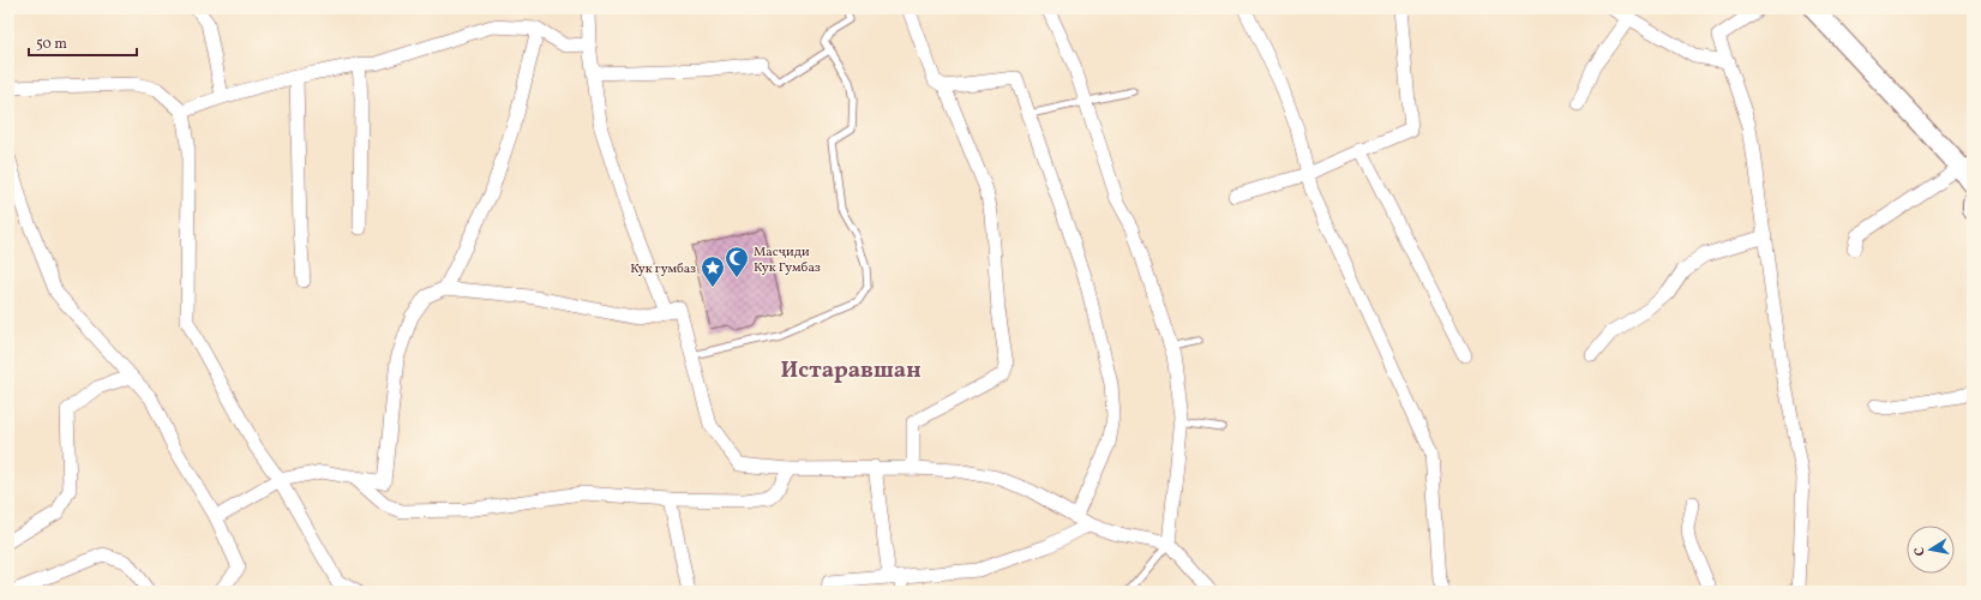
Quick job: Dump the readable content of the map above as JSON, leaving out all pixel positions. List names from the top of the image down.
{
  "districts": ["Истаравшан"],
  "places": {
    "mosque": ["Масҷиди Кук Гумбаз"],
    "place": ["Кук гумбаз"]
  },
  "scale_bar": "50 m",
  "north": "left"
}
